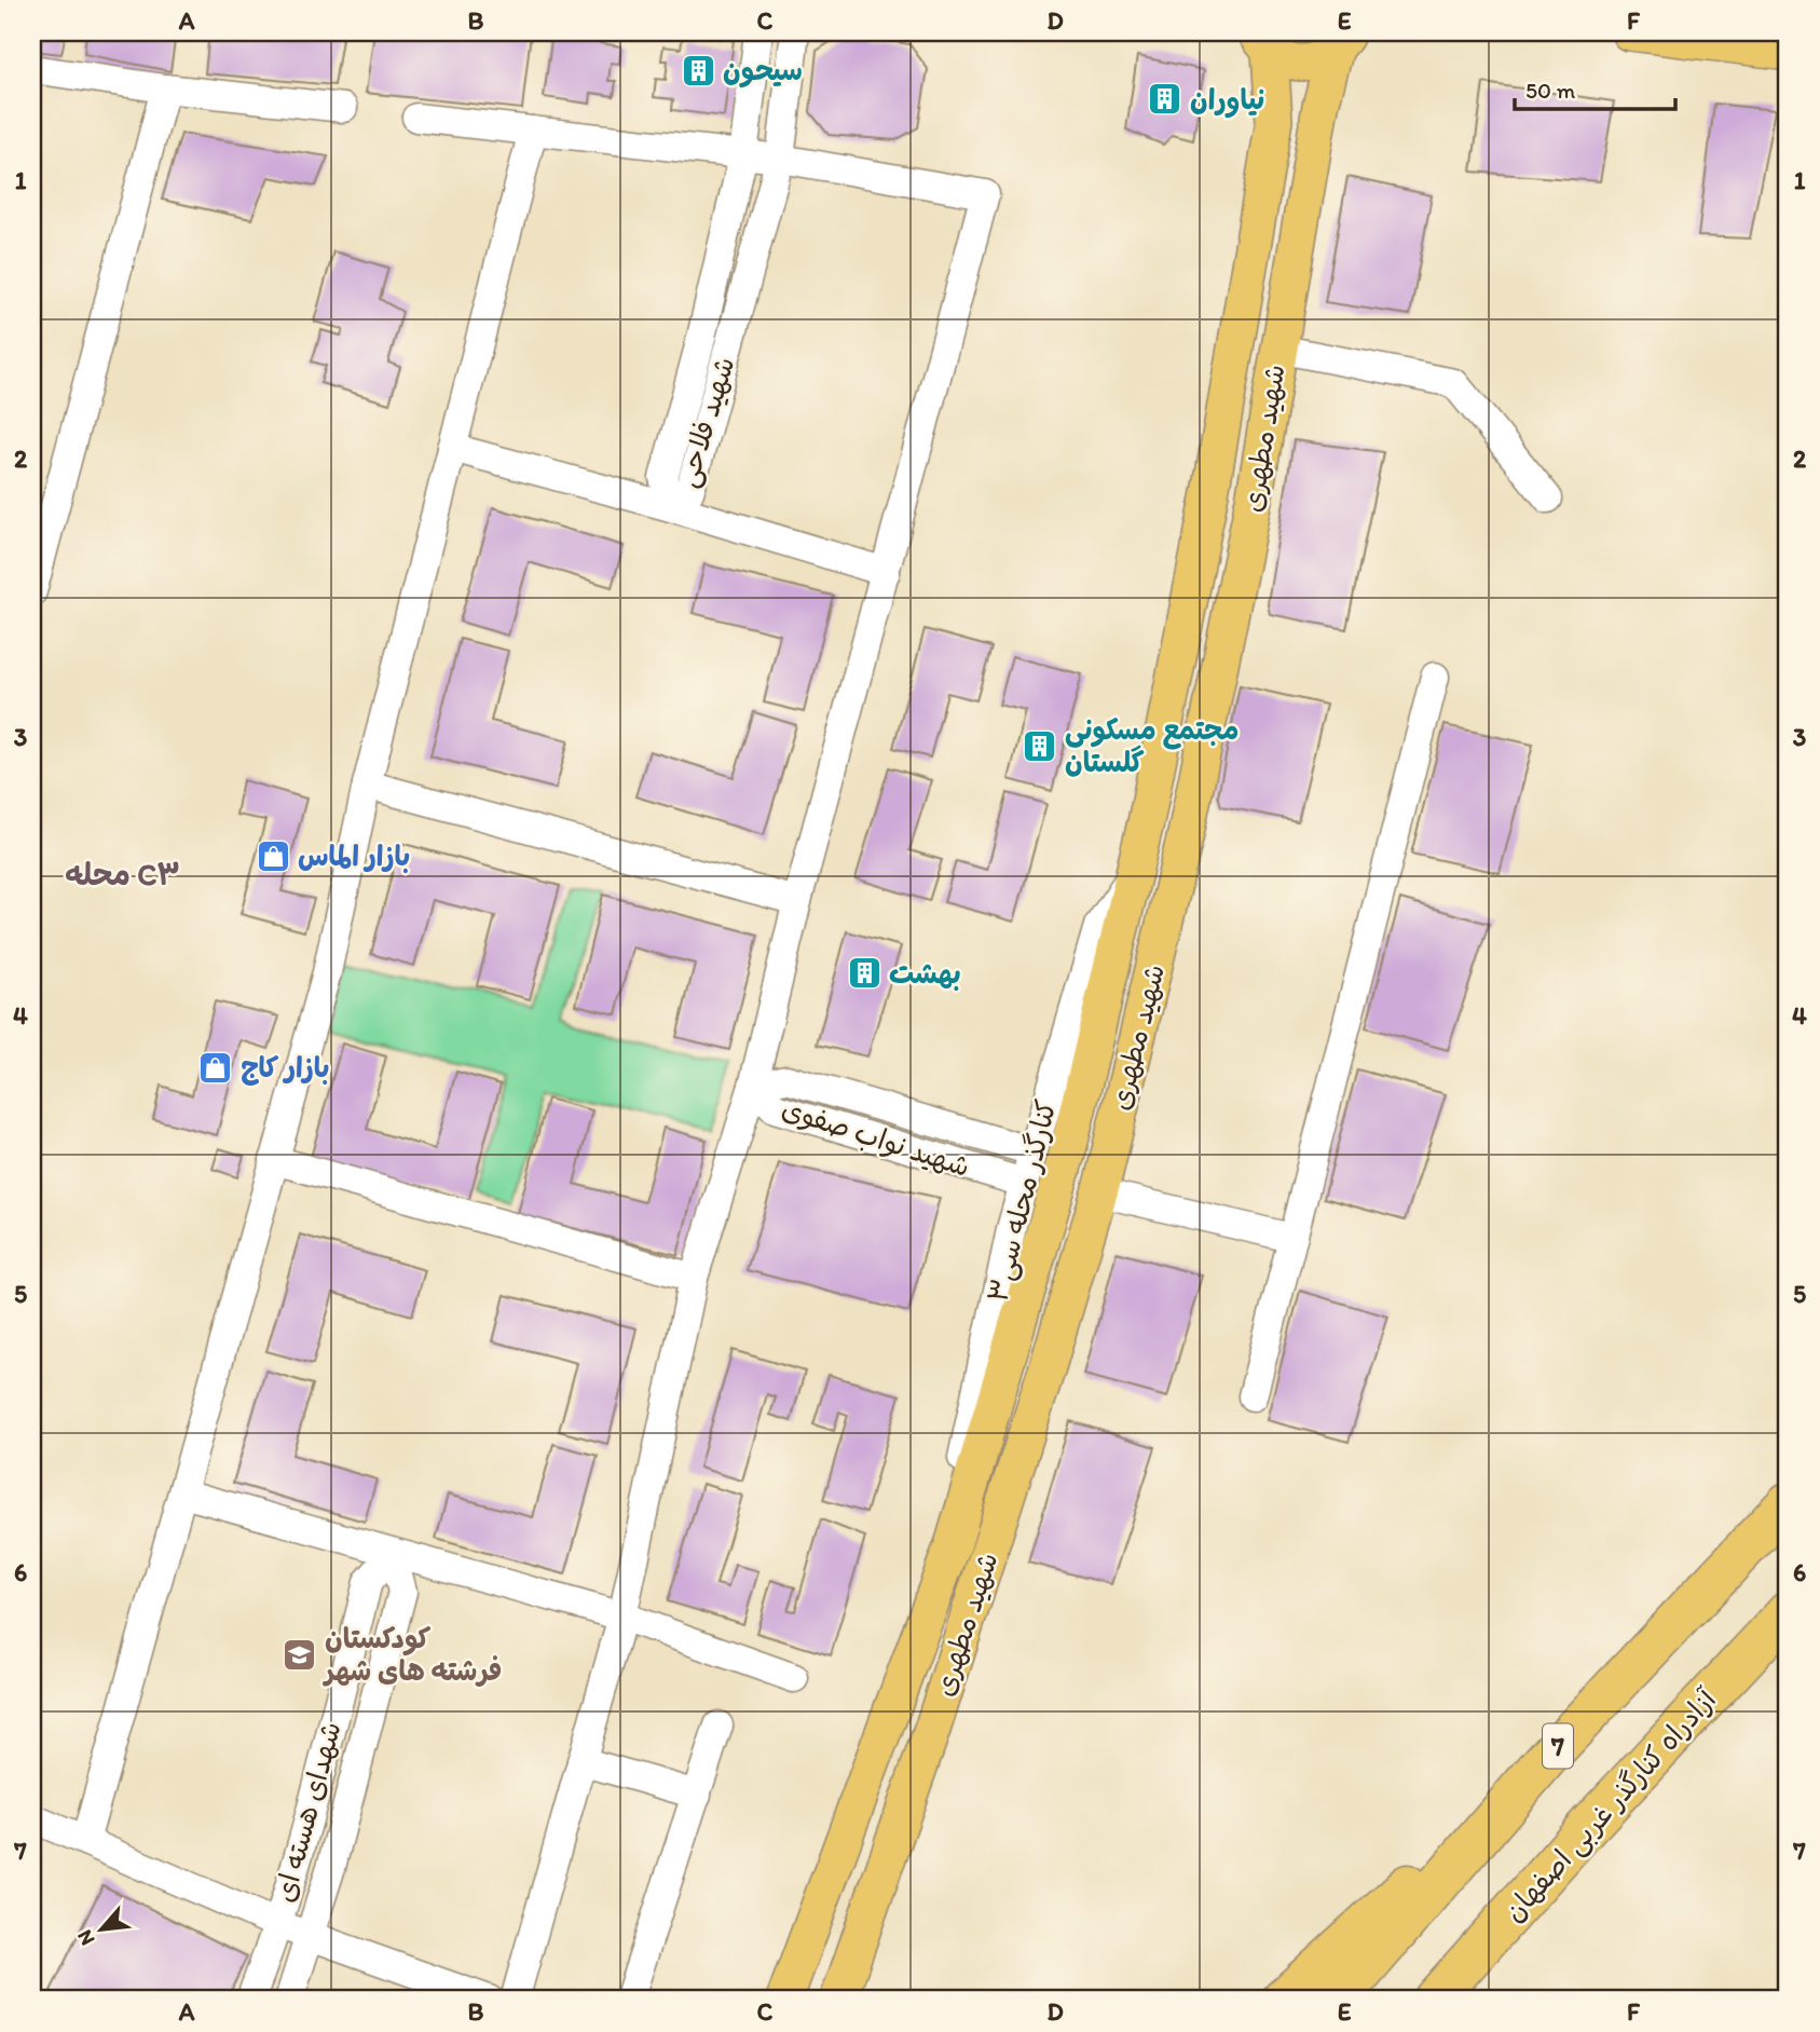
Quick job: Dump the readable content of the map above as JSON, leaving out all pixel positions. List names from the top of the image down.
{
  "streets": {
    "highway": ["7", "آزادراه کنارگذر غربی اصفهان"],
    "main road": ["شهید مطهری"],
    "street": [
      "شهید فلاحی",
      "شهید نواب صفوی",
      "کنارگذر محله سی۳",
      "شهدای هسته ای"
    ]
  },
  "crossings": [
    ["شهید مطهری", "کنارگذر محله سی۳"],
    ["شهید نواب صفوی", "کنارگذر محله سی۳"]
  ],
  "districts": ["محله C۳"],
  "places": {
    "building": [
      "سیحون",
      "نیاوران",
      "مجتمع مسکونی گلستان",
      "بهشت"
    ],
    "shop": ["بازار الماس", "بازار کاج"],
    "school or university": ["کودکستان فرشته های شهر"]
  },
  "scale_bar": "50 m",
  "north": "bottom left",
  "grid": {
    "columns": [
      "A",
      "B",
      "C",
      "D",
      "E",
      "F"
    ],
    "rows": [
      "1",
      "2",
      "3",
      "4",
      "5",
      "6",
      "7"
    ]
  }
}
